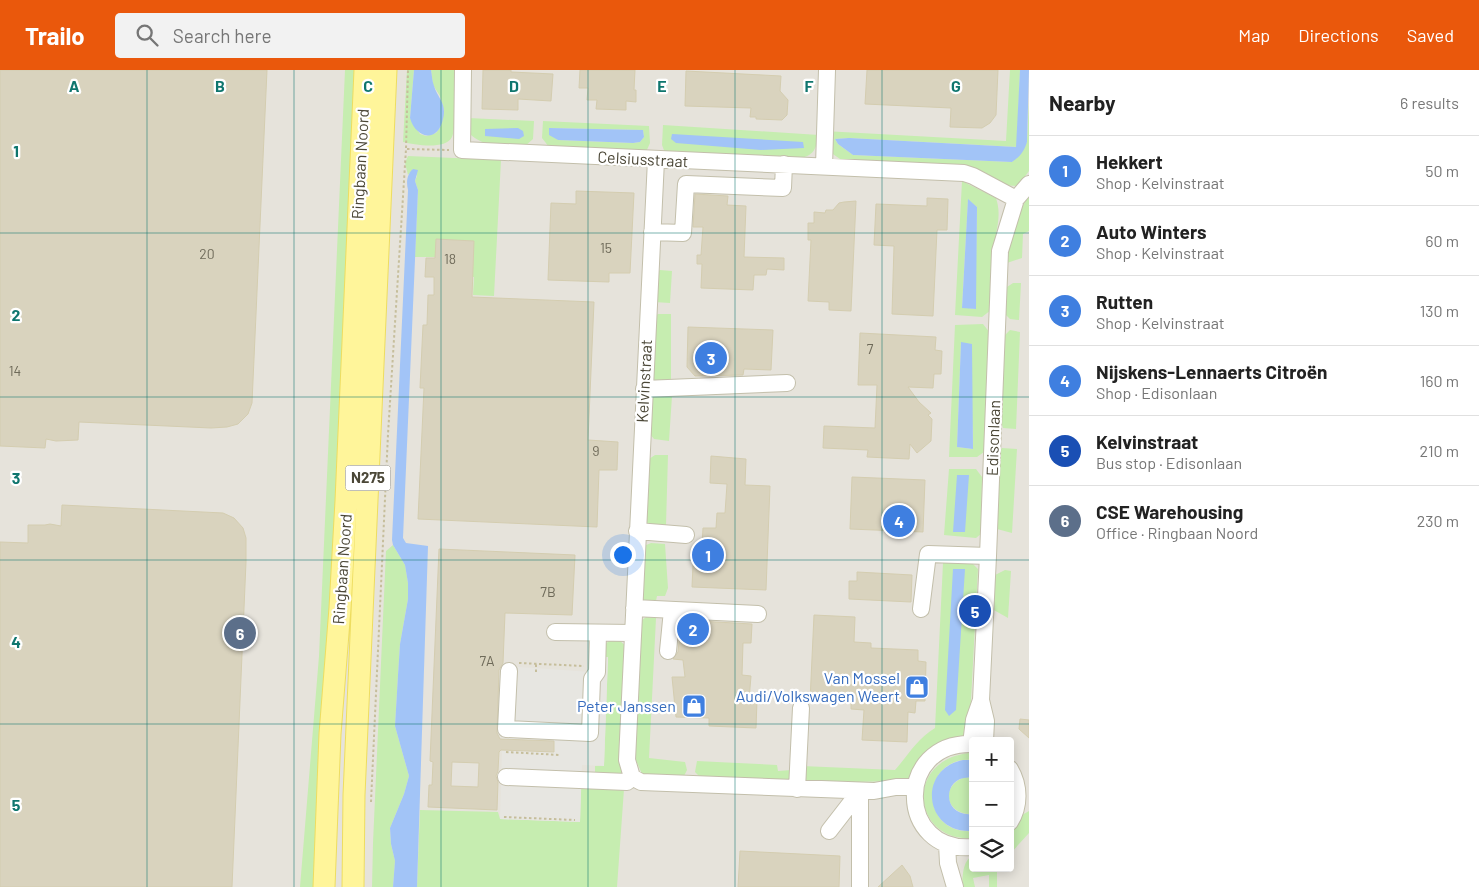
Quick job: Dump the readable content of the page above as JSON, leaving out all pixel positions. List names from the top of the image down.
{
  "streets": {
    "main road": ["Ringbaan Noord", "N275"],
    "street": ["Celsiusstraat", "Kelvinstraat", "Edisonlaan"]
  },
  "crossings": [
    ["Celsiusstraat", "Kelvinstraat"],
    ["Celsiusstraat", "Edisonlaan"]
  ],
  "places": {
    "shop": ["Van Mossel Audi/Volkswagen Weert", "Peter Janssen"]
  },
  "house_numbers": [
    "15",
    "20",
    "18",
    "7",
    "14",
    "9",
    "7B",
    "7A"
  ],
  "page": {
    "header": "Trailo",
    "search": "Search here",
    "nav": ["Map", "Directions", "Saved"],
    "heading": ["Nearby", "6 results"],
    "list": [
      {
        "mark": "1",
        "name": "Hekkert",
        "note": "Shop · Kelvinstraat",
        "value": "50 m"
      },
      {
        "mark": "2",
        "name": "Auto Winters",
        "note": "Shop · Kelvinstraat",
        "value": "60 m"
      },
      {
        "mark": "3",
        "name": "Rutten",
        "note": "Shop · Kelvinstraat",
        "value": "130 m"
      },
      {
        "mark": "4",
        "name": "Nijskens-Lennaerts Citroën",
        "note": "Shop · Edisonlaan",
        "value": "160 m"
      },
      {
        "mark": "5",
        "name": "Kelvinstraat",
        "note": "Bus stop · Edisonlaan",
        "value": "210 m"
      },
      {
        "mark": "6",
        "name": "CSE Warehousing",
        "note": "Office · Ringbaan Noord",
        "value": "230 m"
      }
    ],
    "pins": [
      "3",
      "4",
      "1",
      "5",
      "2",
      "6"
    ],
    "map_buttons": ["+", "−"]
  },
  "grid": {
    "columns": [
      "A",
      "B",
      "C",
      "D",
      "E",
      "F",
      "G"
    ],
    "rows": [
      "1",
      "2",
      "3",
      "4",
      "5"
    ]
  }
}
